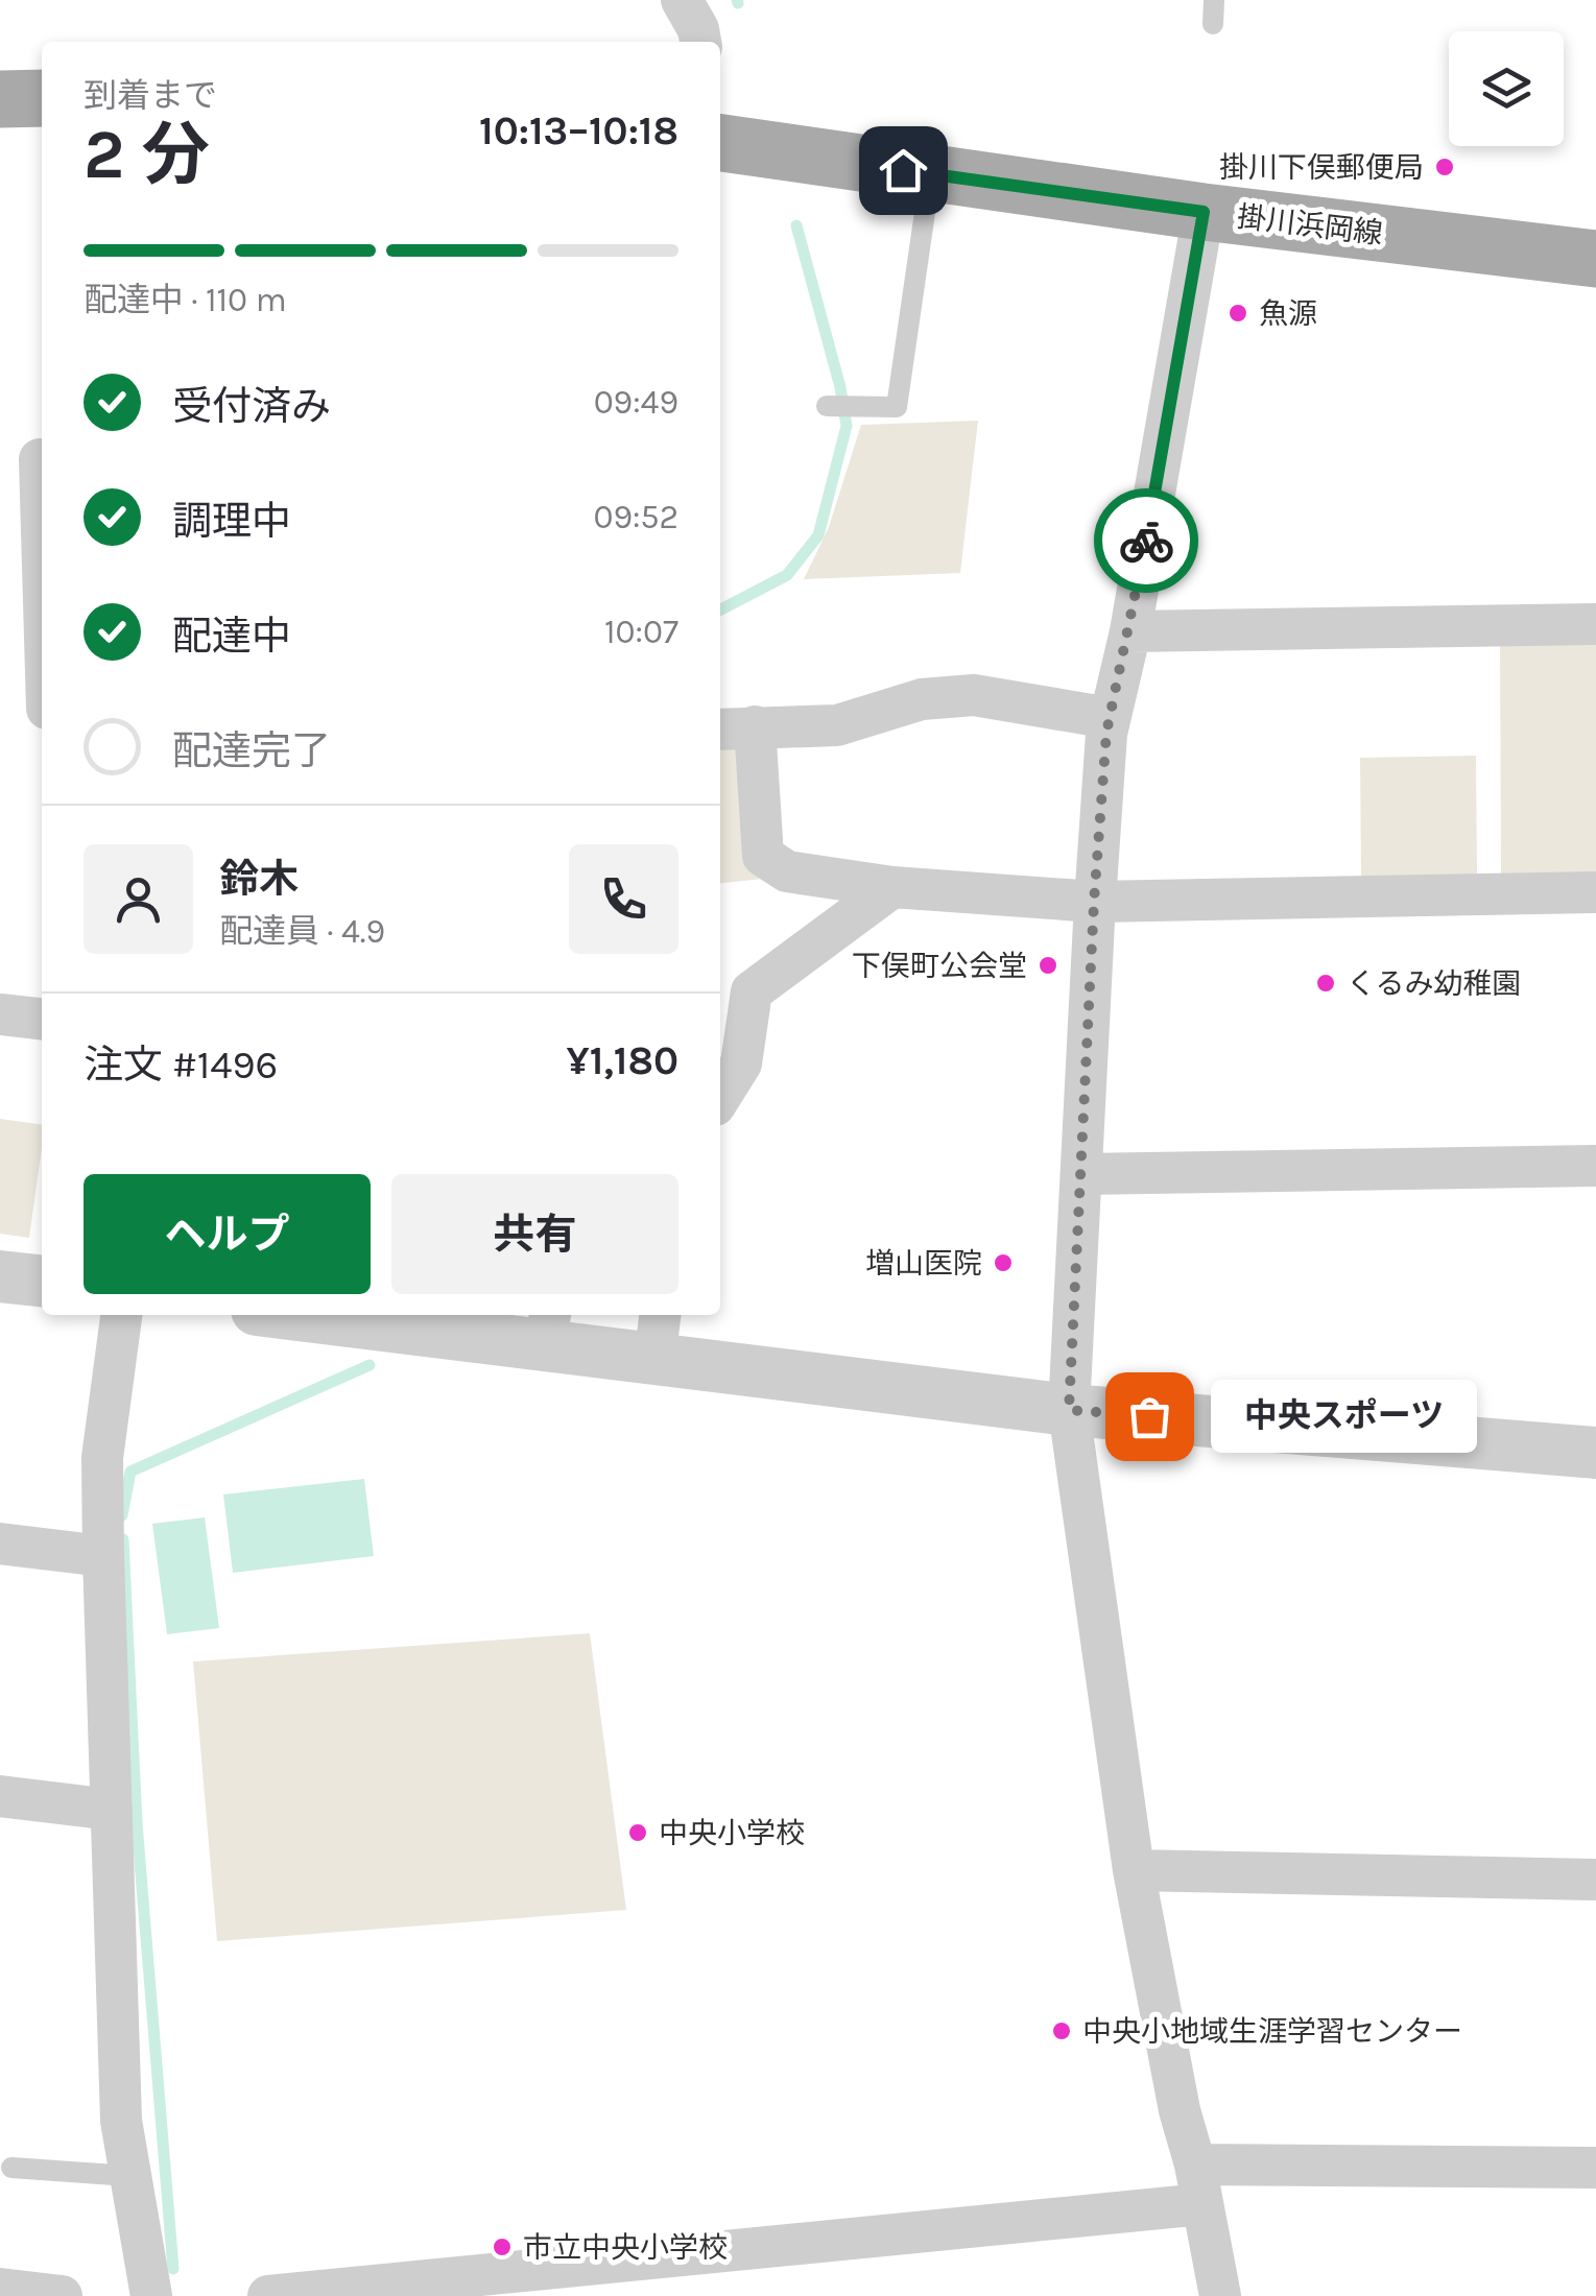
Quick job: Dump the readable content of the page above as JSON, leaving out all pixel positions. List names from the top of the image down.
{
  "streets": {
    "main road": ["掛川浜岡線"]
  },
  "places": [
    "掛川下俣郵便局",
    "魚源",
    "下俣町公会堂",
    "くるみ幼稚園",
    "増山医院",
    "中央スポーツ",
    "中央小学校",
    "中央小地域生涯学習センター",
    "市立中央小学校"
  ],
  "page": {
    "heading": ["2 分", "到着まで", "10:13–10:18"],
    "panel": [
      "鈴木",
      "配達員 · 4.9",
      "注文 #1496",
      "¥1,180"
    ],
    "bar": "配達中 · 110 m",
    "list": [
      ["受付済み", "09:49"],
      ["調理中", "09:52"],
      ["配達中", "10:07"],
      "配達完了"
    ],
    "buttons": ["ヘルプ", "共有"],
    "bubble": "中央スポーツ"
  }
}
